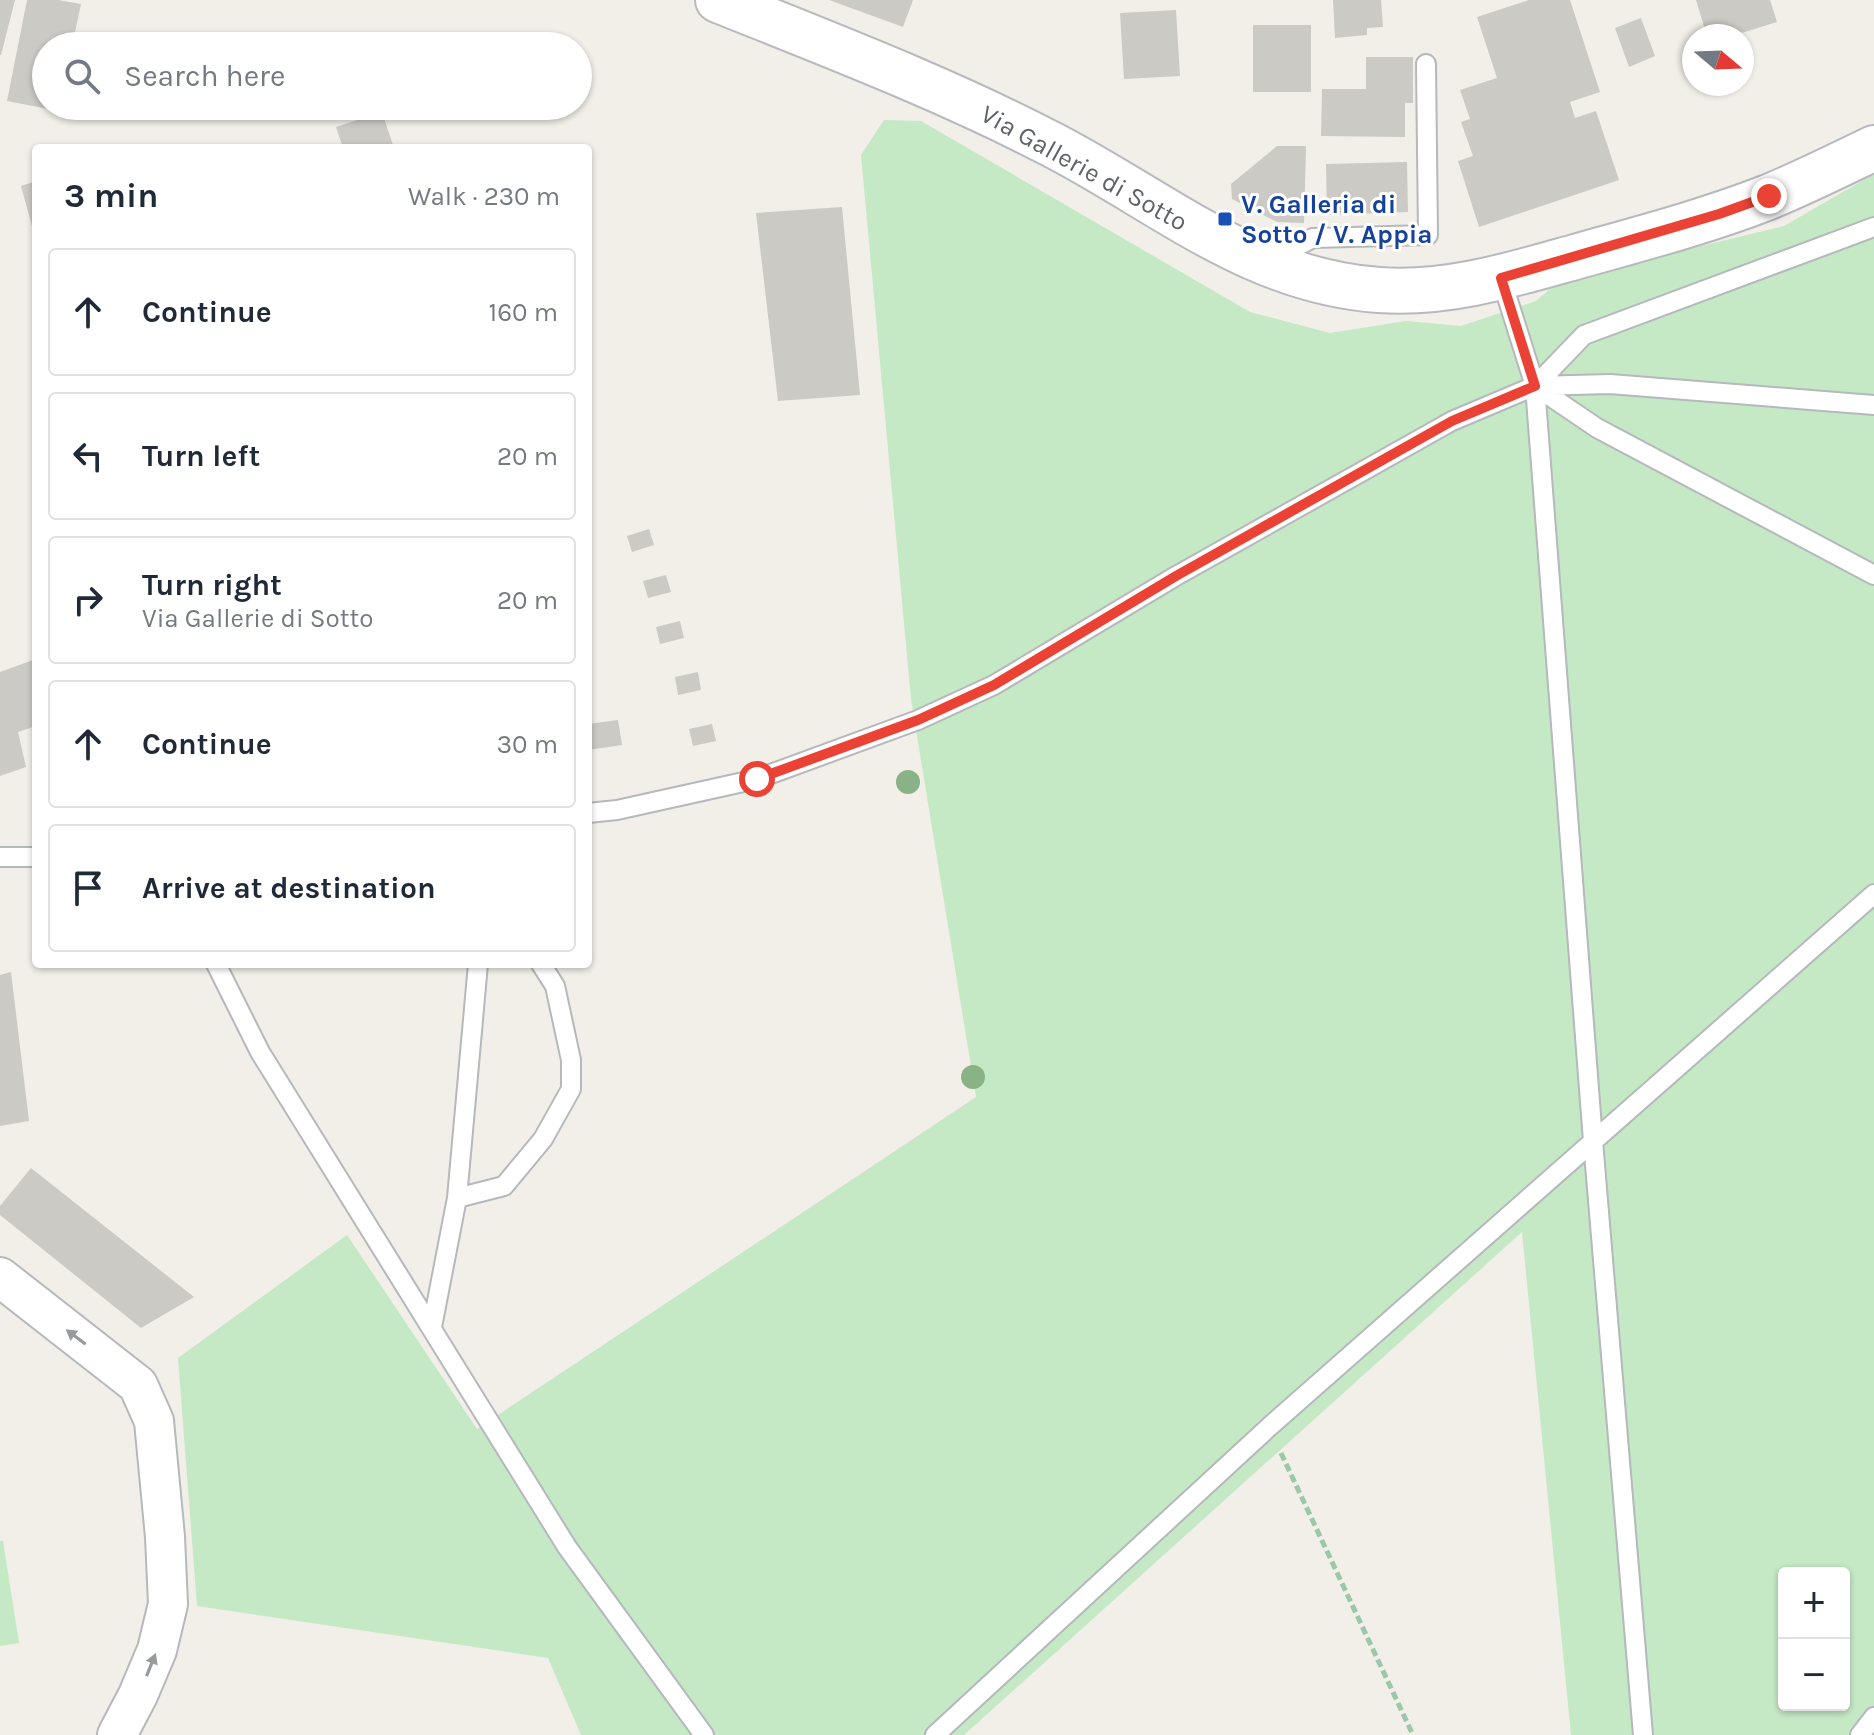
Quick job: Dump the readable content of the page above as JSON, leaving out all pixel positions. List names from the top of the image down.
{
  "streets": {
    "main road": ["Via Gallerie di Sotto"]
  },
  "places": {
    "transit": ["V. Galleria di Sotto / V. Appia"]
  },
  "north": "right",
  "page": {
    "search": "Search here",
    "heading": ["3 min", "Walk · 230 m"],
    "list": [
      ["Continue", "160 m"],
      ["Turn left", "20 m"],
      ["Turn right", "Via Gallerie di Sotto", "20 m"],
      ["Continue", "30 m"],
      "Arrive at destination"
    ],
    "map_buttons": ["+", "−"]
  }
}
